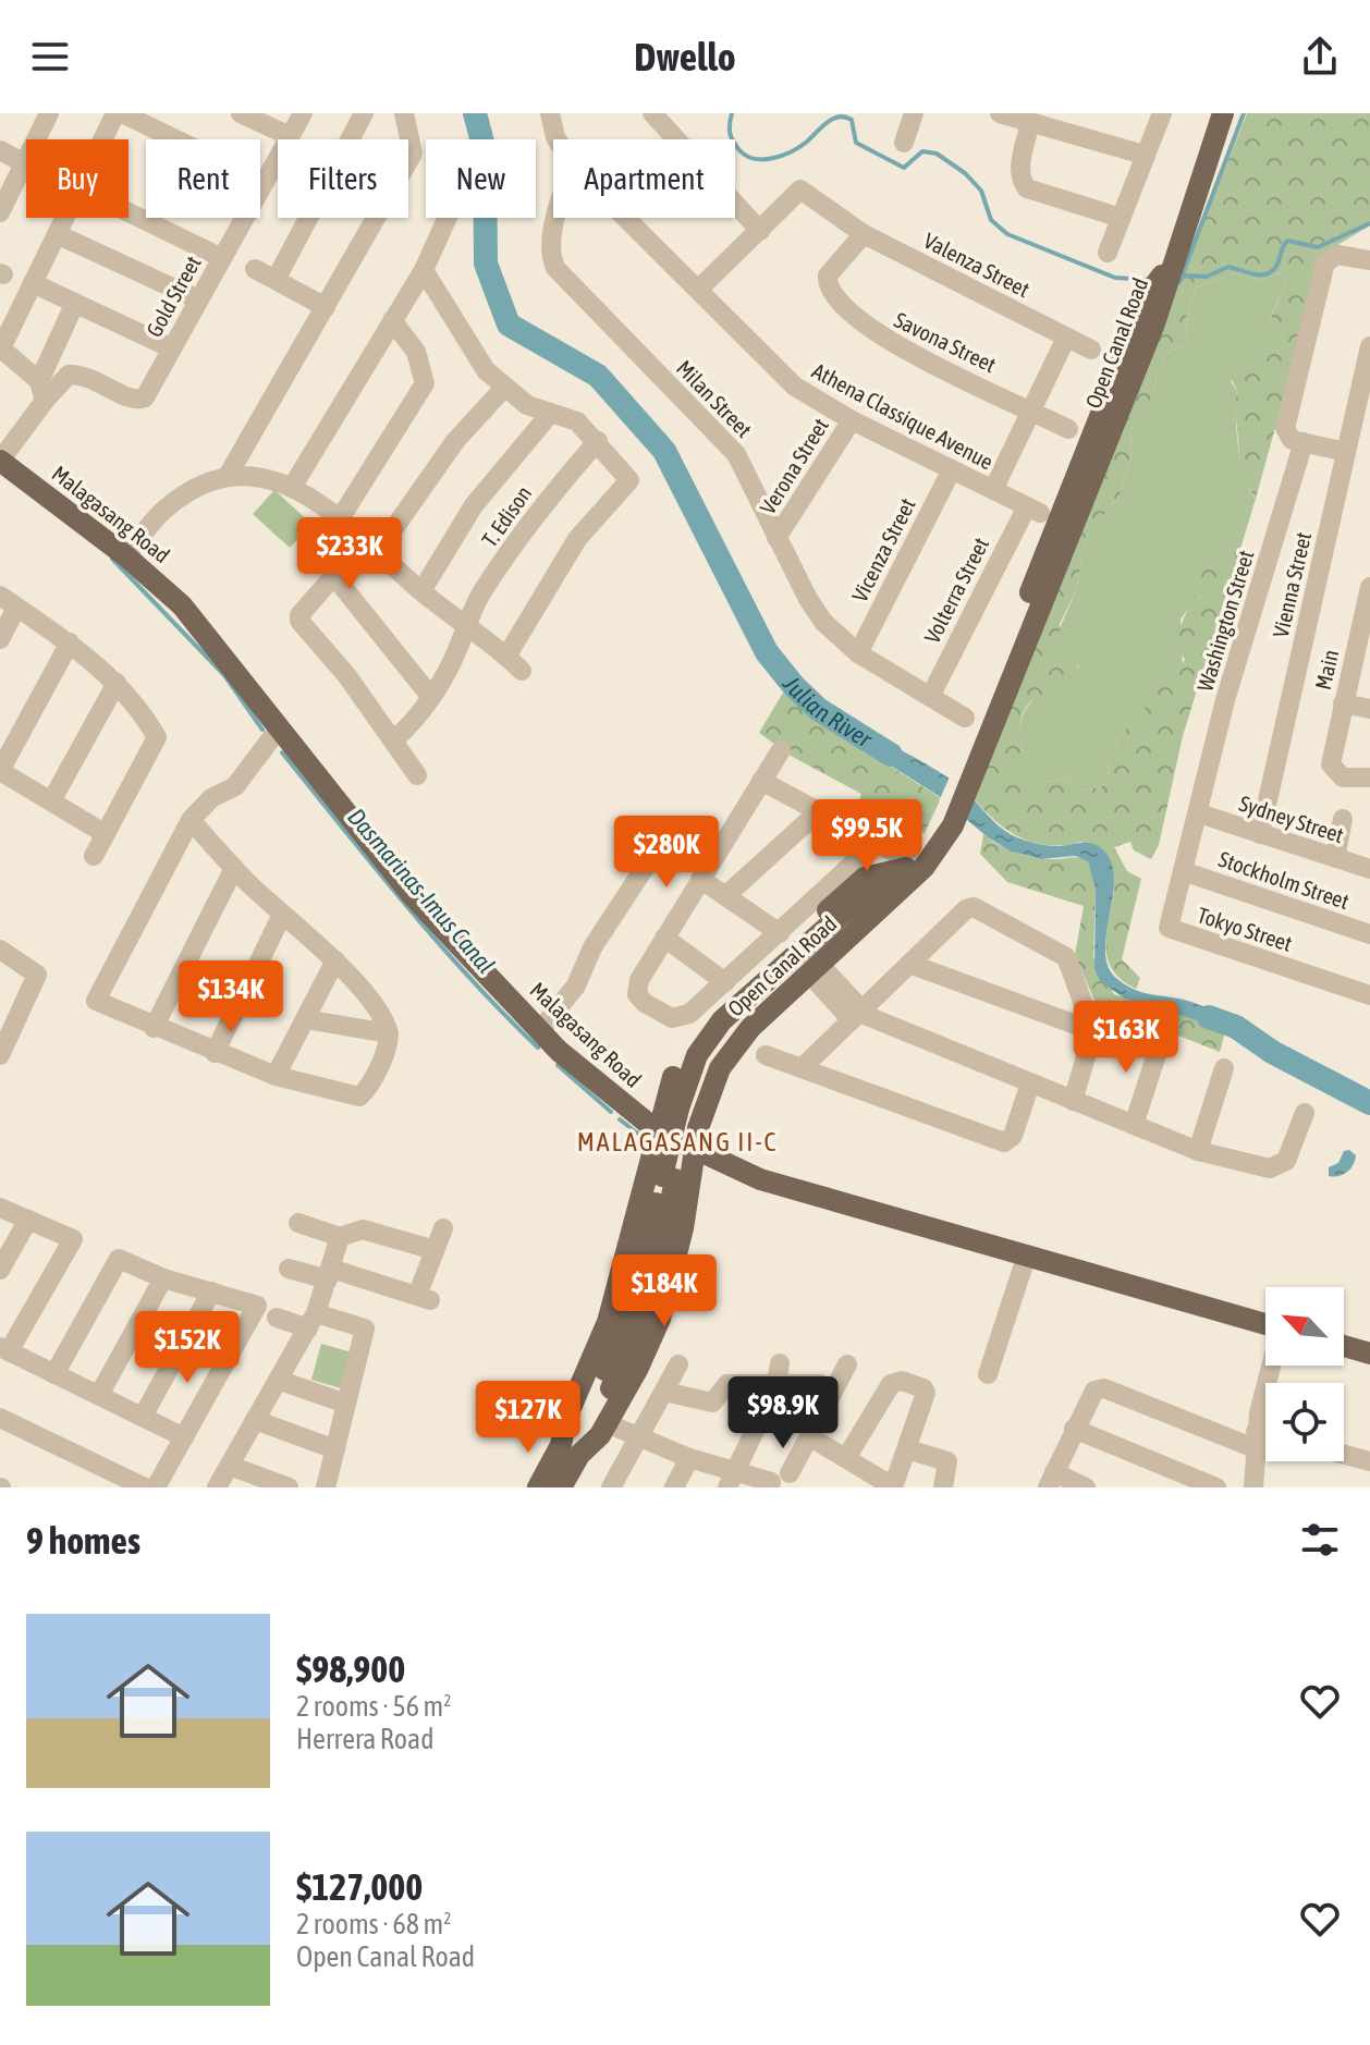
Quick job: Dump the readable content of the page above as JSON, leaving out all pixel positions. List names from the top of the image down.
{
  "streets": {
    "main road": ["Open Canal Road", "Malagasang Road"],
    "street": [
      "Valenza Street",
      "Gold Street",
      "Savona Street",
      "Milan Street",
      "Athena Classique Avenue",
      "Verona Street",
      "T. Edison",
      "Vicenza Street",
      "Vienna Street",
      "Volterra Street",
      "Washington Street",
      "Main",
      "Sydney Street",
      "Stockholm Street",
      "Tokyo Street"
    ]
  },
  "crossings": [
    ["Valenza Street", "Savona Street"],
    ["Open Canal Road", "Malagasang Road"],
    ["Milan Street", "Verona Street"],
    ["Milan Street", "Vicenza Street"],
    ["Milan Street", "Volterra Street"],
    ["Athena Classique Avenue", "Verona Street"],
    ["Athena Classique Avenue", "Vicenza Street"],
    ["Athena Classique Avenue", "Volterra Street"],
    ["Vienna Street", "Sydney Street"],
    ["Washington Street", "Sydney Street"],
    ["Washington Street", "Tokyo Street"],
    ["Sydney Street", "Tokyo Street"],
    ["Stockholm Street", "Tokyo Street"]
  ],
  "districts": ["MALAGASANG II-C"],
  "water": ["Julian River", "Dasmarinas-Imus Canal"],
  "north": "top left",
  "page": {
    "header": "Dwello",
    "chip": [
      "Buy",
      "Rent",
      "Filters",
      "New",
      "Apartment"
    ],
    "price": [
      "$233K",
      "$99.5K",
      "$280K",
      "$134K",
      "$163K",
      "$184K",
      "$152K",
      "$98.9K",
      "$127K"
    ],
    "heading": "9 homes",
    "list": [
      {
        "name": "$98,900",
        "note": "2 rooms · 56 m² · Herrera Road"
      },
      {
        "name": "$127,000",
        "note": "2 rooms · 68 m² · Open Canal Road"
      }
    ]
  }
}
